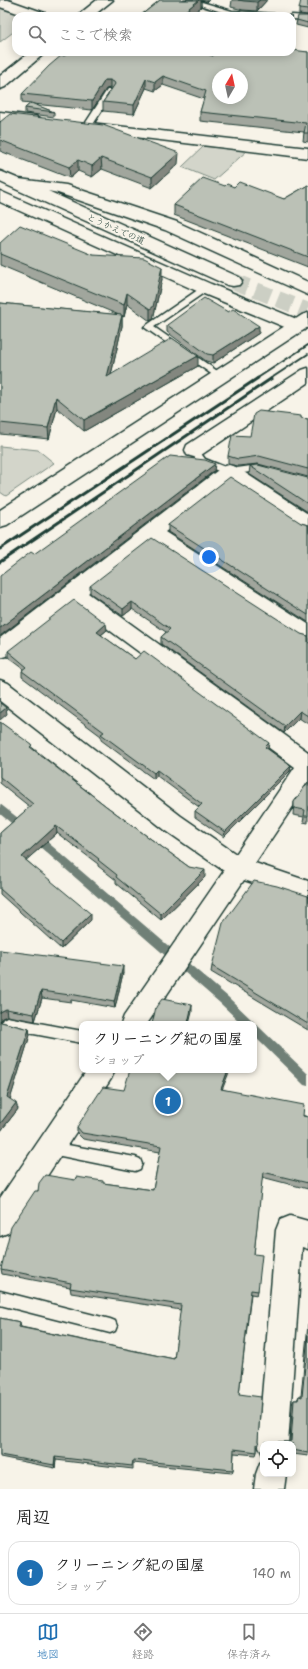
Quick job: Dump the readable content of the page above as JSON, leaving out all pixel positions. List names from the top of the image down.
{
  "streets": {
    "street": ["とうかえでの道"]
  },
  "north": "top",
  "page": {
    "search": "ここで検索",
    "popup": ["クリーニング紀の国屋", "ショップ"],
    "pins": "1",
    "heading": "周辺",
    "list": [
      {
        "mark": "1",
        "name": "クリーニング紀の国屋",
        "note": "ショップ",
        "value": "140 m"
      }
    ],
    "nav": ["地図", "経路", "保存済み"]
  }
}
